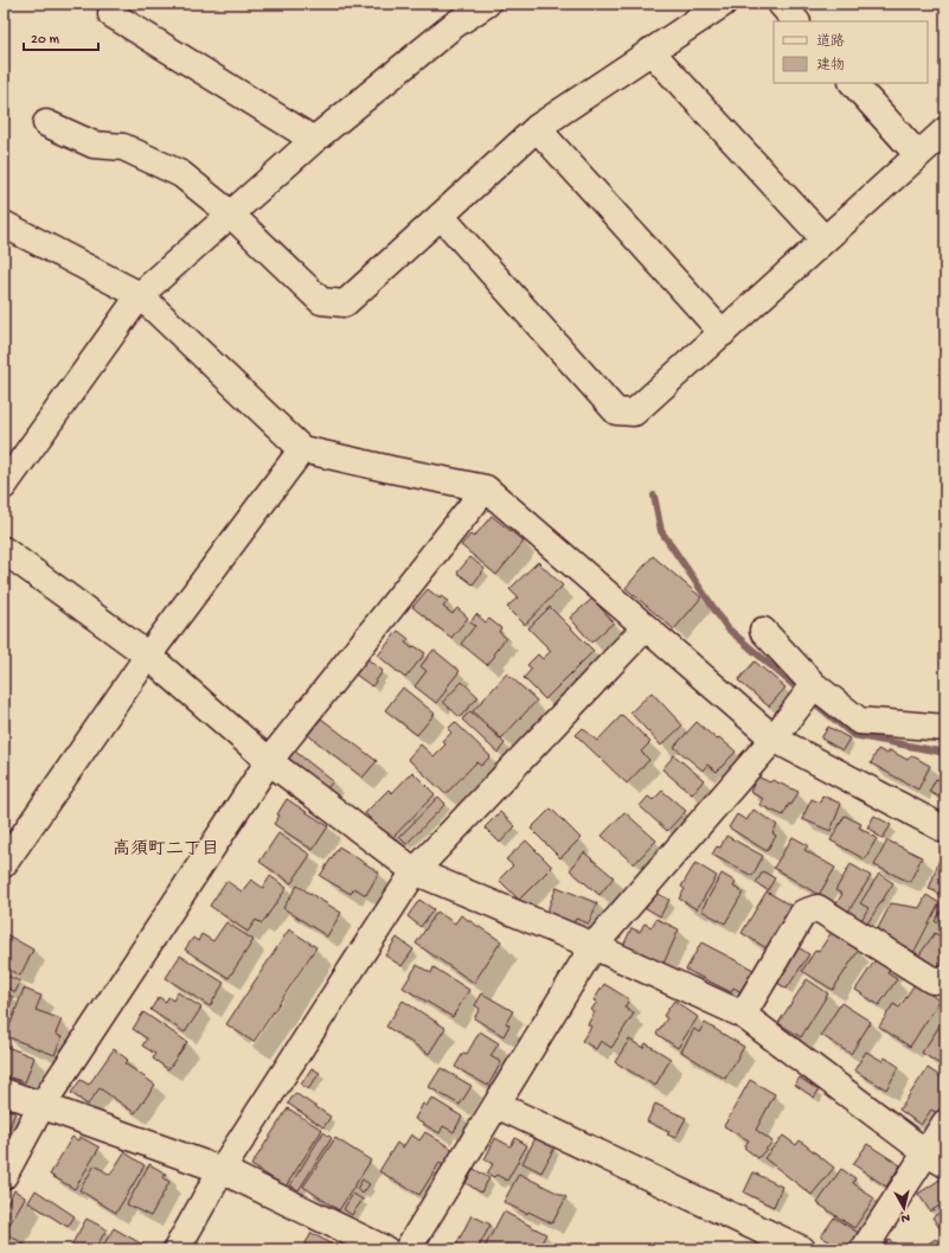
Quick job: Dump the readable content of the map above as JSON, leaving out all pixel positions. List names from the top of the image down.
{
  "districts": ["高須町二丁目"],
  "legend": ["道路", "建物"],
  "scale_bar": "20 m",
  "north": "bottom"
}
